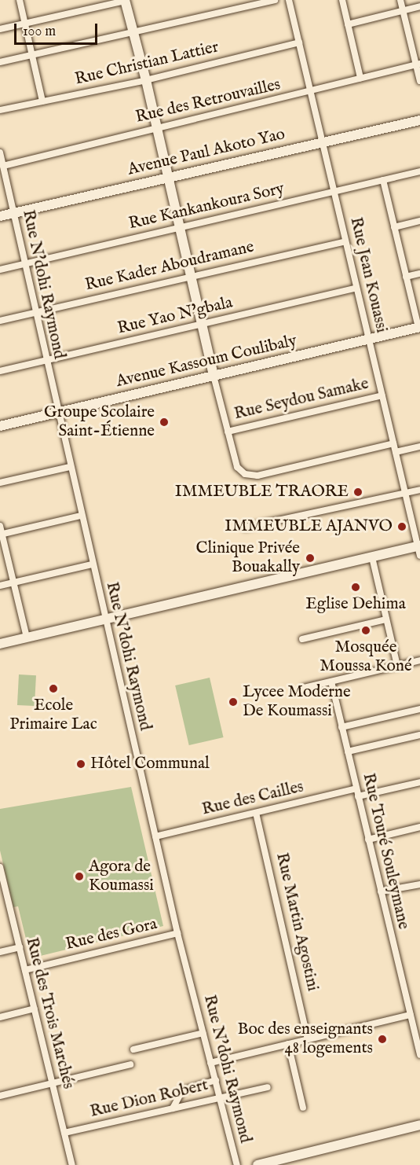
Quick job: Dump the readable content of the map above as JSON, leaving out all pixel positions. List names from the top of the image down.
{
  "streets": {
    "street": [
      "Rue Christian Lattier",
      "Rue des Retrouvailles",
      "Avenue Paul Akoto Yao",
      "Rue Kankankoura Sory",
      "Rue Kader Aboudramane",
      "Rue Jean Kouassi",
      "Rue N'dohi Raymond",
      "Rue Yao N'gbala",
      "Avenue Kassoum Coulibaly",
      "Rue Seydou Samake",
      "Rue des Cailles",
      "Rue Touré Souleymane",
      "Rue Martin Agostini",
      "Rue des Gora",
      "Rue des Trois Marchés",
      "Rue Dion Robert"
    ]
  },
  "crossings": [
    ["Rue Christian Lattier", "Rue Jean Kouassi"],
    ["Rue des Retrouvailles", "Rue Jean Kouassi"],
    ["Rue des Retrouvailles", "Rue N'dohi Raymond"],
    ["Avenue Paul Akoto Yao", "Rue Jean Kouassi"],
    ["Avenue Paul Akoto Yao", "Rue N'dohi Raymond"],
    ["Rue Kankankoura Sory", "Rue Jean Kouassi"],
    ["Rue Kankankoura Sory", "Rue N'dohi Raymond"],
    ["Rue Kader Aboudramane", "Rue Jean Kouassi"],
    ["Rue Kader Aboudramane", "Rue N'dohi Raymond"],
    ["Rue Jean Kouassi", "Rue Yao N'gbala"],
    ["Rue Jean Kouassi", "Avenue Kassoum Coulibaly"],
    ["Rue Jean Kouassi", "Rue Seydou Samake"],
    ["Rue N'dohi Raymond", "Rue Yao N'gbala"],
    ["Rue N'dohi Raymond", "Avenue Kassoum Coulibaly"],
    ["Rue N'dohi Raymond", "Rue des Cailles"],
    ["Rue N'dohi Raymond", "Rue des Gora"],
    ["Rue N'dohi Raymond", "Rue Dion Robert"],
    ["Rue des Cailles", "Rue Touré Souleymane"],
    ["Rue des Cailles", "Rue Martin Agostini"],
    ["Rue des Gora", "Rue des Trois Marchés"],
    ["Rue des Trois Marchés", "Rue Dion Robert"]
  ],
  "places": [
    "Groupe Scolaire Saint-Étienne",
    "IMMEUBLE TRAORE",
    "IMMEUBLE AJANVO",
    "Clinique Privée Bouakally",
    "Eglise Dehima",
    "Mosquée Moussa Koné",
    "Ecole Primaire Lac",
    "Lycee Moderne De Koumassi",
    "Hôtel Communal",
    "Agora de Koumassi",
    "Boc des enseignants 48 logements"
  ],
  "scale_bar": "100 m"
}
